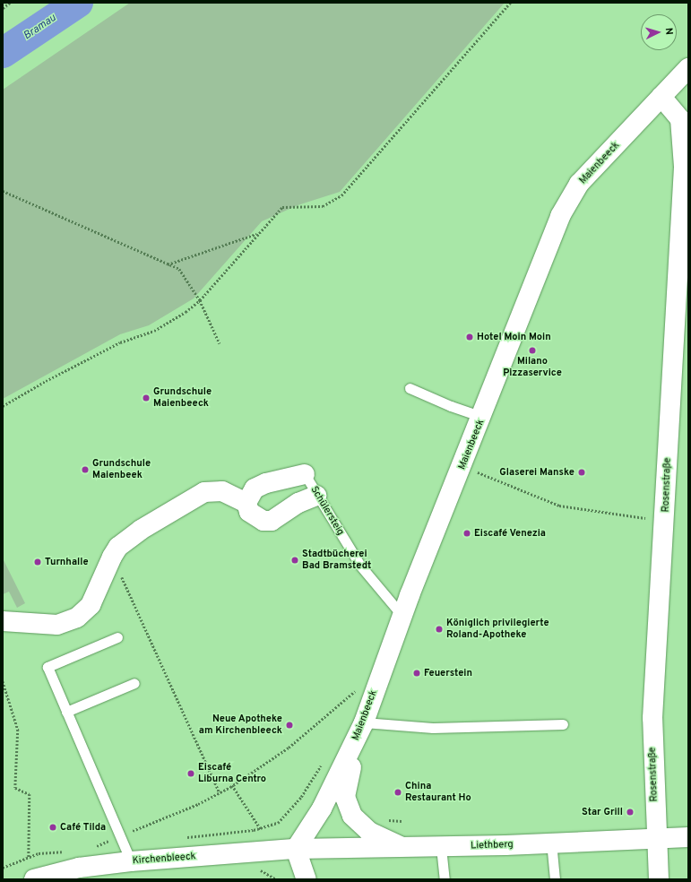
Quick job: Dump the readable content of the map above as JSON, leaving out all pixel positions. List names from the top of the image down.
{
  "streets": {
    "street": [
      "Maienbeeck",
      "Rosenstraße",
      "Liethberg",
      "Kirchenbleeck"
    ],
    "lane": ["Schülersteig"]
  },
  "crossings": [
    ["Maienbeeck", "Rosenstraße"],
    ["Maienbeeck", "Schülersteig"],
    ["Maienbeeck", "Liethberg"],
    ["Maienbeeck", "Kirchenbleeck"],
    ["Rosenstraße", "Liethberg"],
    ["Liethberg", "Kirchenbleeck"]
  ],
  "water": ["Bramau"],
  "places": [
    "Hotel Moin Moin",
    "Milano Pizzaservice",
    "Grundschule Maienbeeck",
    "Grundschule Maienbeek",
    "Glaserei Manske",
    "Eiscafé Venezia",
    "Stadtbücherei Bad Bramstedt",
    "Turnhalle",
    "Königlich privilegierte Roland-Apotheke",
    "Feuerstein",
    "Neue Apotheke am Kirchenbleeck",
    "Eiscafé Liburna Centro",
    "China Restaurant Ho",
    "Star Grill",
    "Café Tilda"
  ],
  "north": "right"
}
